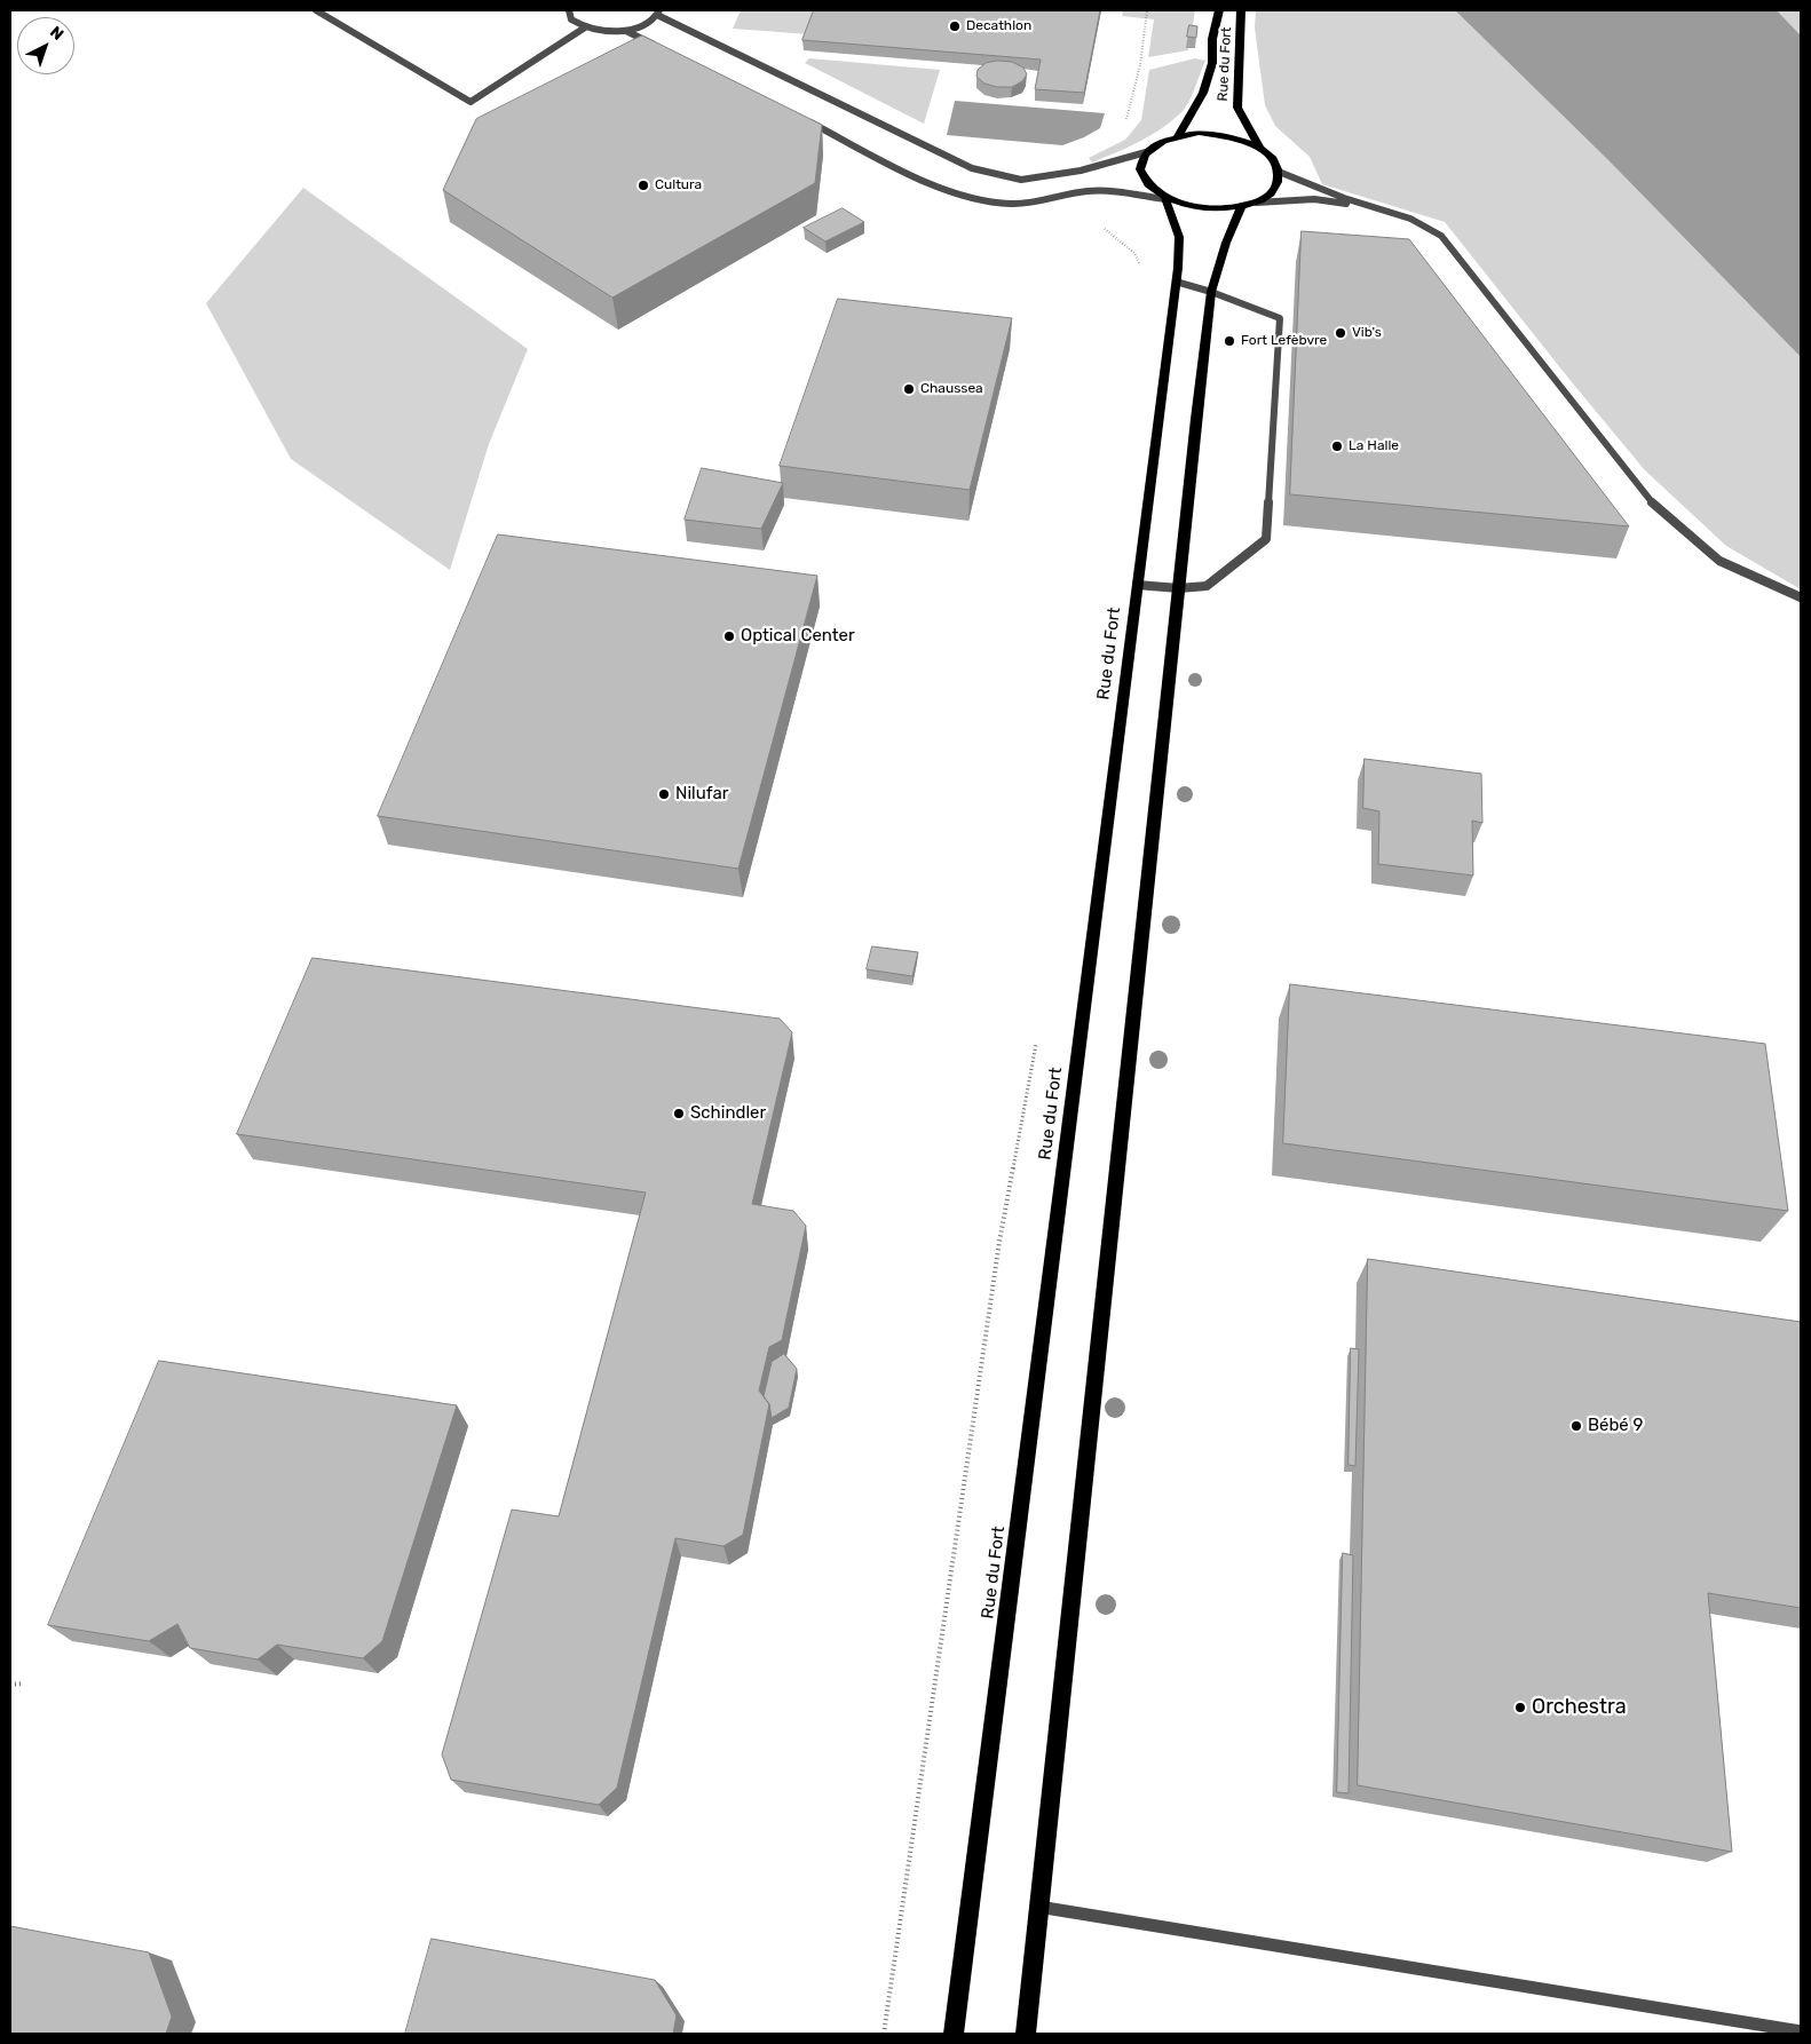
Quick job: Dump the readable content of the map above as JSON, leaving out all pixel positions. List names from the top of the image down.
{
  "streets": {
    "main road": ["Rue du Fort"]
  },
  "places": [
    "Decathlon",
    "Cultura",
    "Vib's",
    "Fort Lefèbvre",
    "Chaussea",
    "La Halle",
    "Optical Center",
    "Nilufar",
    "Schindler",
    "Bébé 9",
    "Orchestra"
  ],
  "north": "top right"
}
